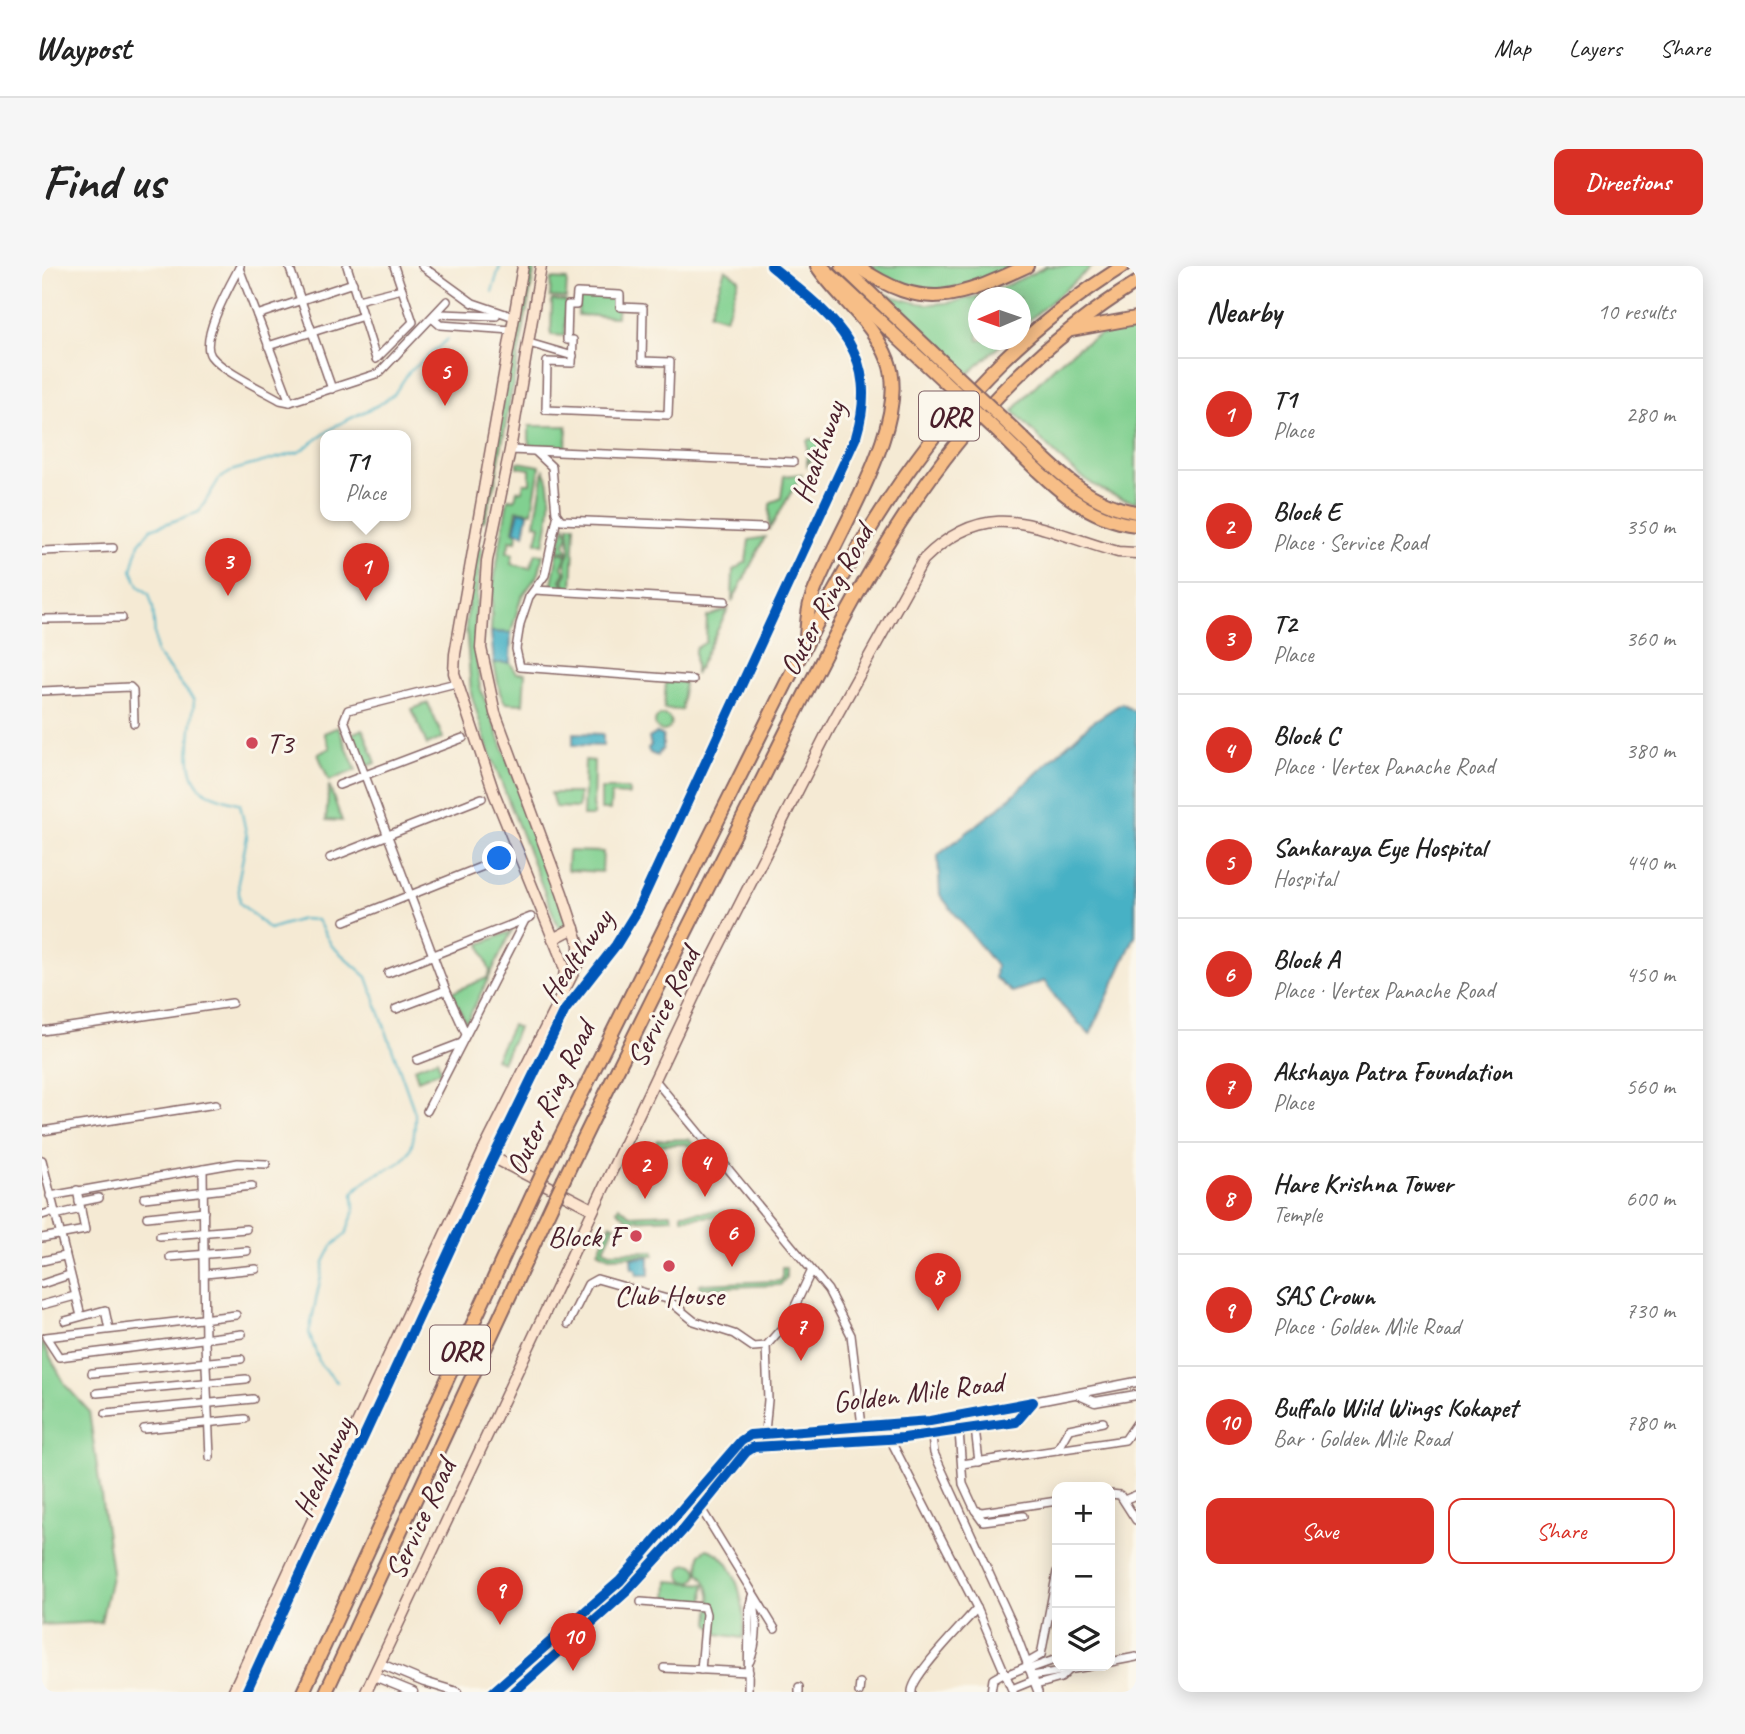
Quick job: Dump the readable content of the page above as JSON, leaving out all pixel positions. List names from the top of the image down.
{
  "streets": {
    "highway": ["ORR", "Outer Ring Road"],
    "main road": ["Service Road"],
    "street": ["Golden Mile Road"],
    "cycle path": ["Healthway"]
  },
  "places": ["T3", "Block F", "Club House"],
  "north": "left",
  "page": {
    "header": "Waypost",
    "nav": ["Map", "Layers", "Share"],
    "buttons": [
      "Directions",
      ["Save", "Share"]
    ],
    "title": "Find us",
    "heading": ["Nearby", "10 results"],
    "pins": [
      "5",
      "3",
      "1",
      "4",
      "2",
      "6",
      "8",
      "7",
      "9",
      "10"
    ],
    "list": [
      {
        "mark": "1",
        "name": "T1",
        "note": "Place",
        "value": "280 m"
      },
      {
        "mark": "2",
        "name": "Block E",
        "note": "Place · Service Road",
        "value": "350 m"
      },
      {
        "mark": "3",
        "name": "T2",
        "note": "Place",
        "value": "360 m"
      },
      {
        "mark": "4",
        "name": "Block C",
        "note": "Place · Vertex Panache Road",
        "value": "380 m"
      },
      {
        "mark": "5",
        "name": "Sankaraya Eye Hospital",
        "note": "Hospital",
        "value": "440 m"
      },
      {
        "mark": "6",
        "name": "Block A",
        "note": "Place · Vertex Panache Road",
        "value": "450 m"
      },
      {
        "mark": "7",
        "name": "Akshaya Patra Foundation",
        "note": "Place",
        "value": "560 m"
      },
      {
        "mark": "8",
        "name": "Hare Krishna Tower",
        "note": "Temple",
        "value": "600 m"
      },
      {
        "mark": "9",
        "name": "SAS Crown",
        "note": "Place · Golden Mile Road",
        "value": "730 m"
      },
      {
        "mark": "10",
        "name": "Buffalo Wild Wings Kokapet",
        "note": "Bar · Golden Mile Road",
        "value": "780 m"
      }
    ],
    "popup": ["T1", "Place"],
    "map_buttons": ["+", "−"]
  }
}
